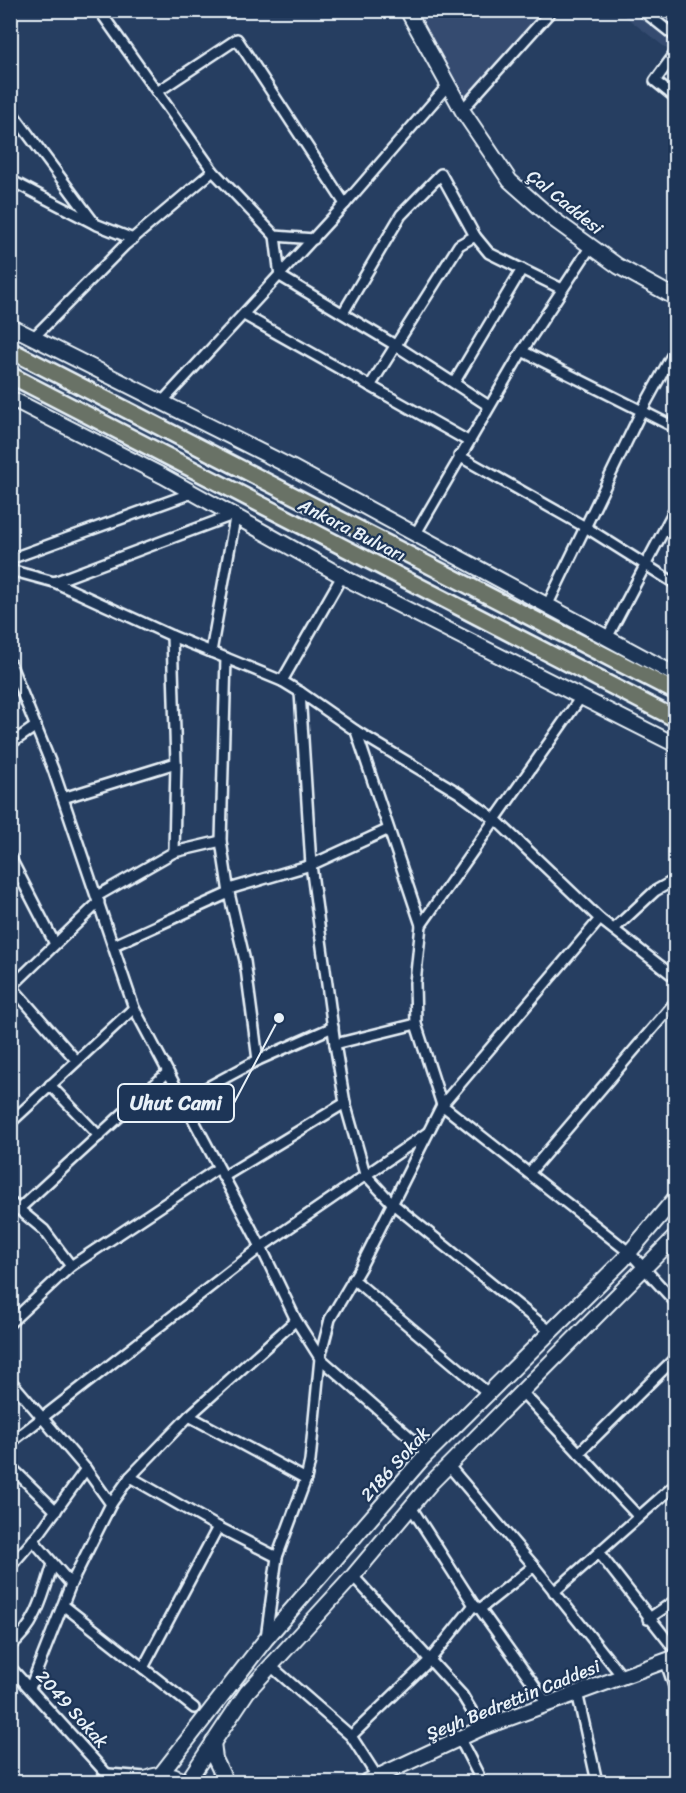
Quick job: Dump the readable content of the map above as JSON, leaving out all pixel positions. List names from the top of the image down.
{
  "streets": {
    "main road": [
      "Çal Caddesi",
      "Ankara Bulvarı",
      "2186 Sokak",
      "Şeyh Bedrettin Caddesi"
    ],
    "street": ["2049 Sokak"]
  },
  "places": ["Uhut Cami"]
}
